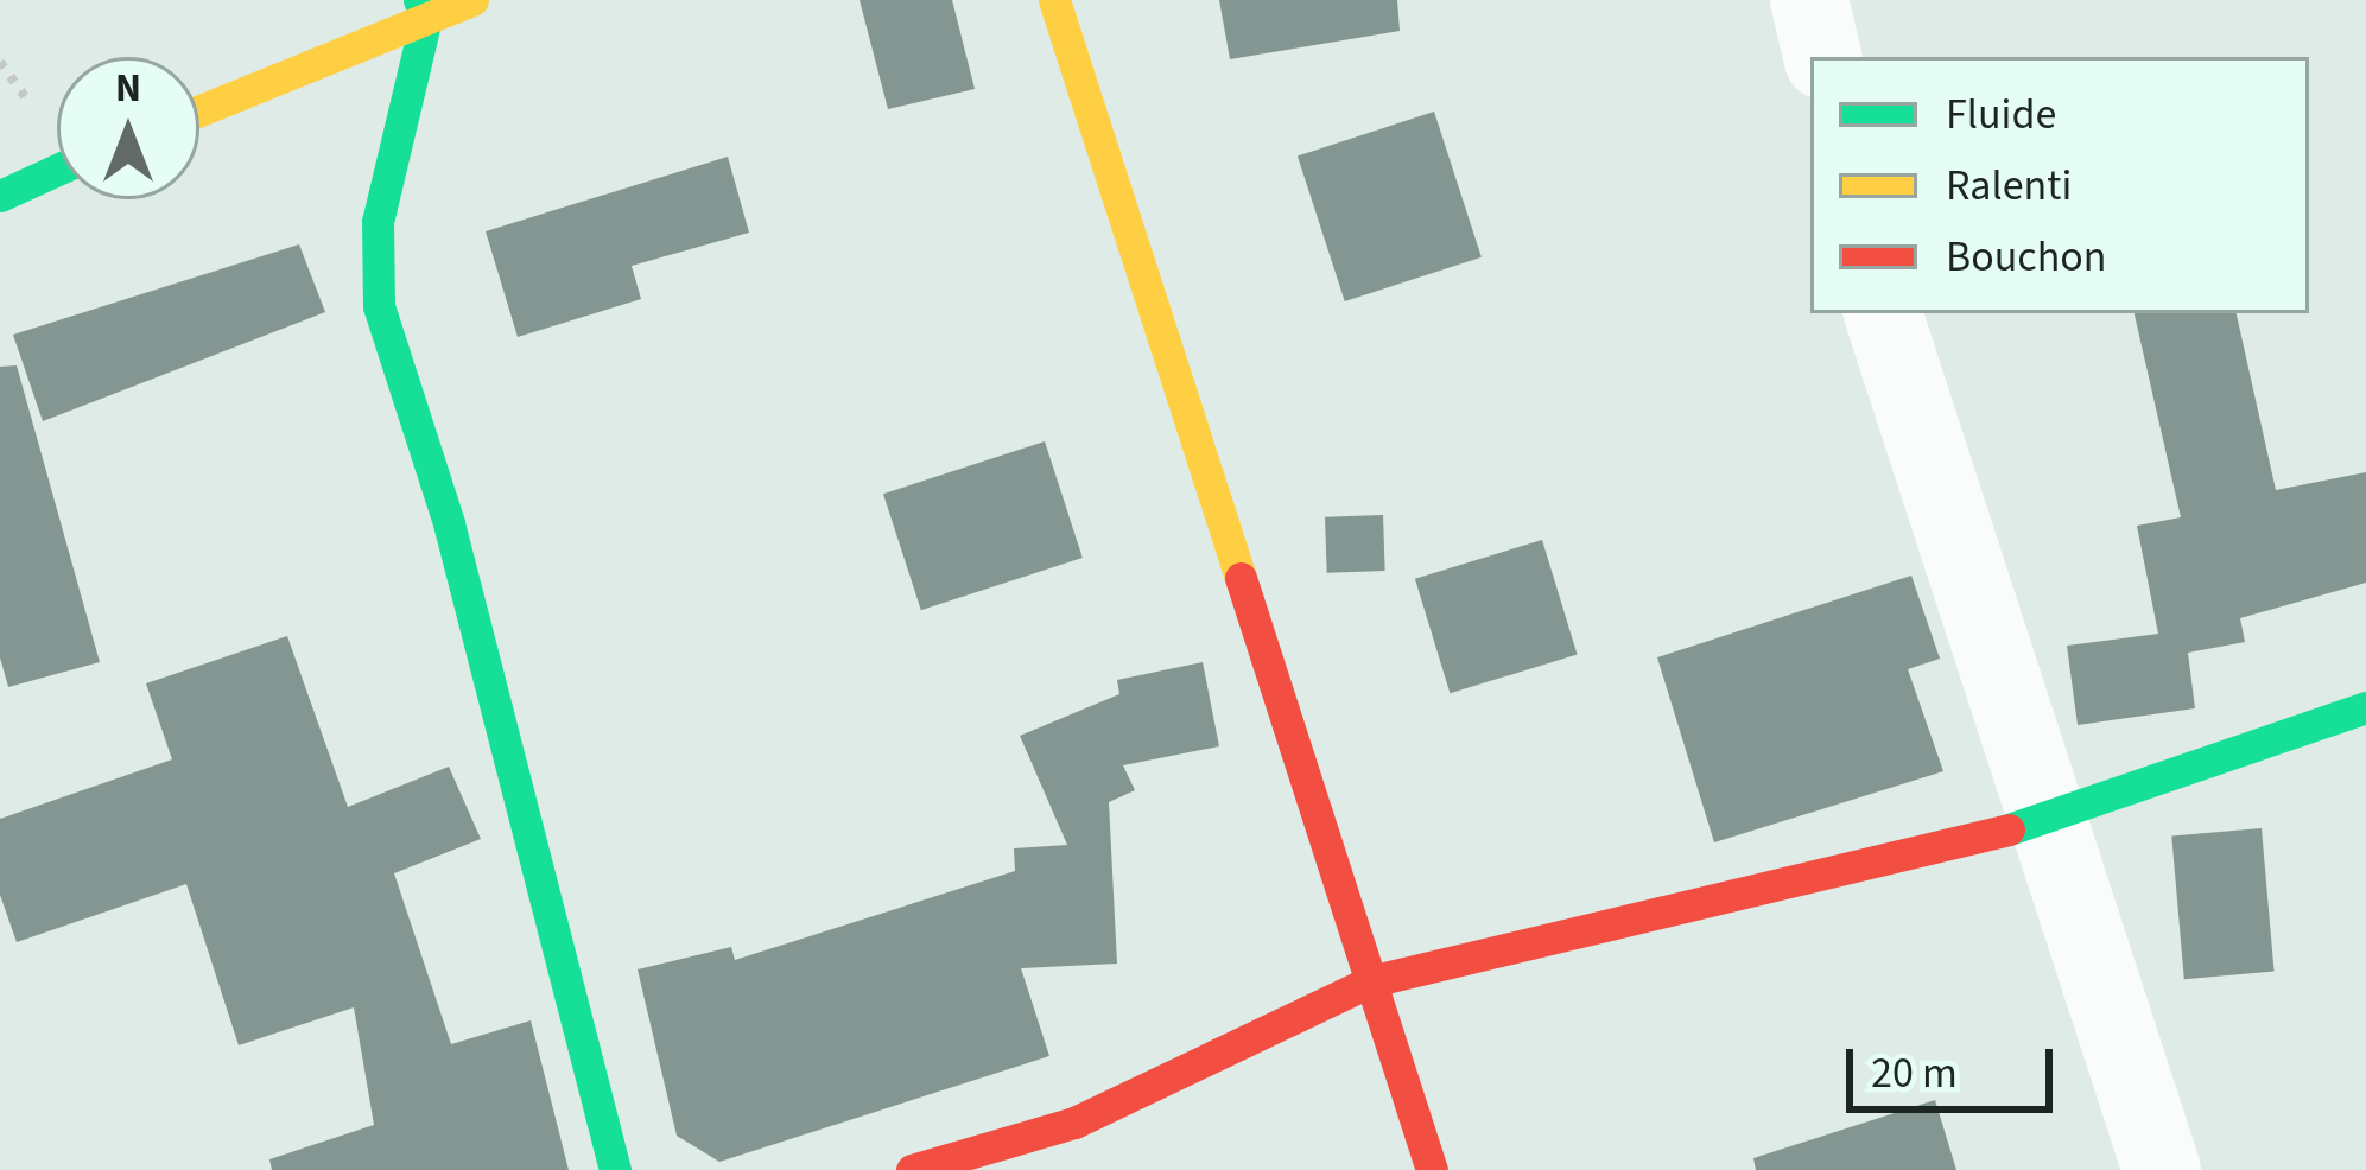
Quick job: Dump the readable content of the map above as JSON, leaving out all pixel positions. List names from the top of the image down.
{
  "legend": ["Fluide", "Ralenti", "Bouchon"],
  "scale_bar": "20 m",
  "north": "top"
}
